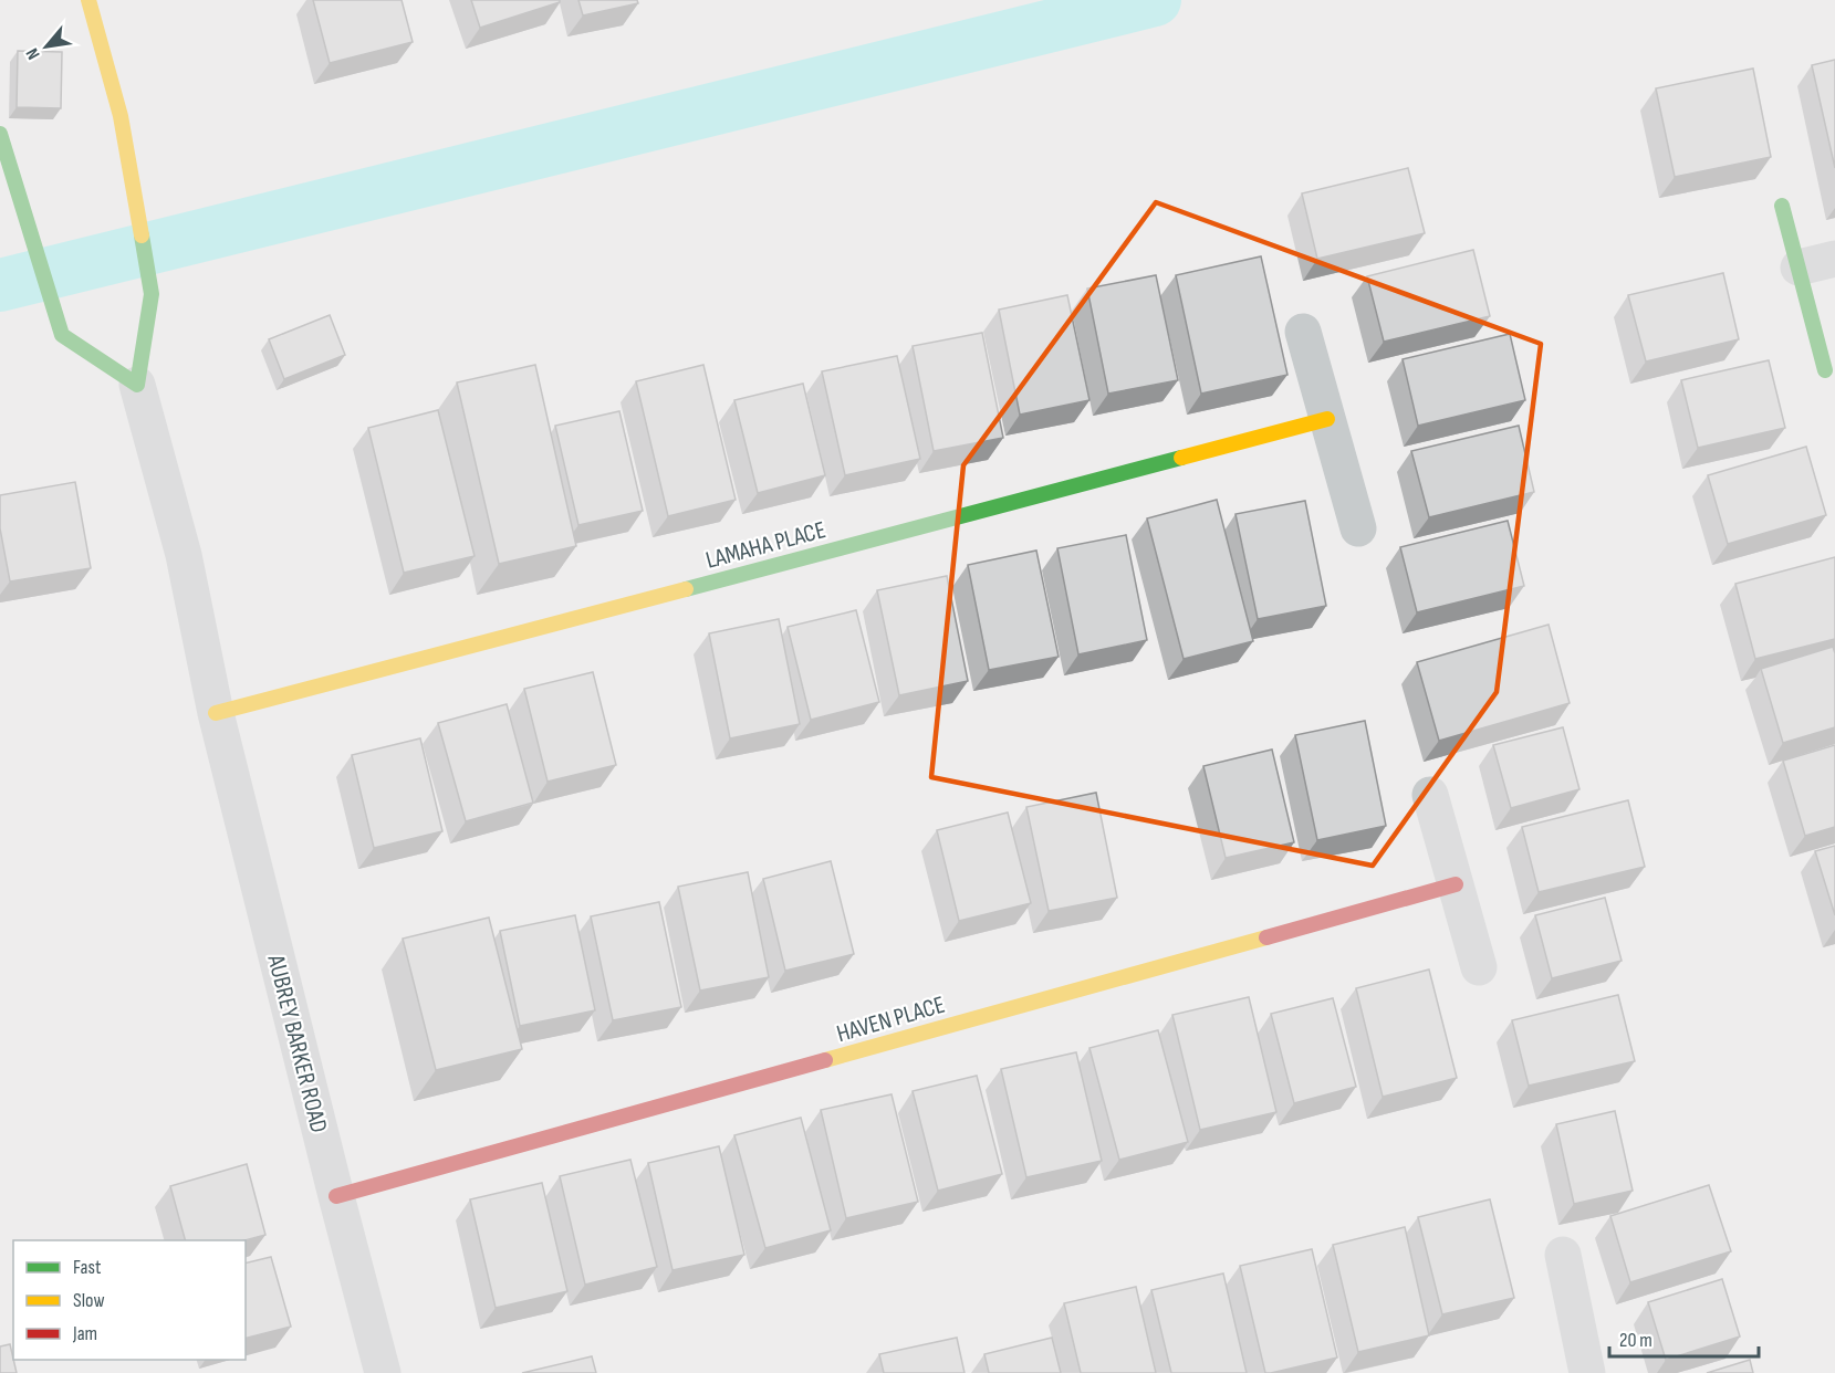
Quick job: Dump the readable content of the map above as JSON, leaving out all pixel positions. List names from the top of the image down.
{
  "streets": {
    "street": ["LAMAHA PLACE", "HAVEN PLACE", "AUBREY BARKER ROAD"]
  },
  "crossings": [
    ["LAMAHA PLACE", "AUBREY BARKER ROAD"],
    ["HAVEN PLACE", "AUBREY BARKER ROAD"]
  ],
  "legend": ["Fast", "Slow", "Jam"],
  "scale_bar": "20 m",
  "north": "bottom left"
}
